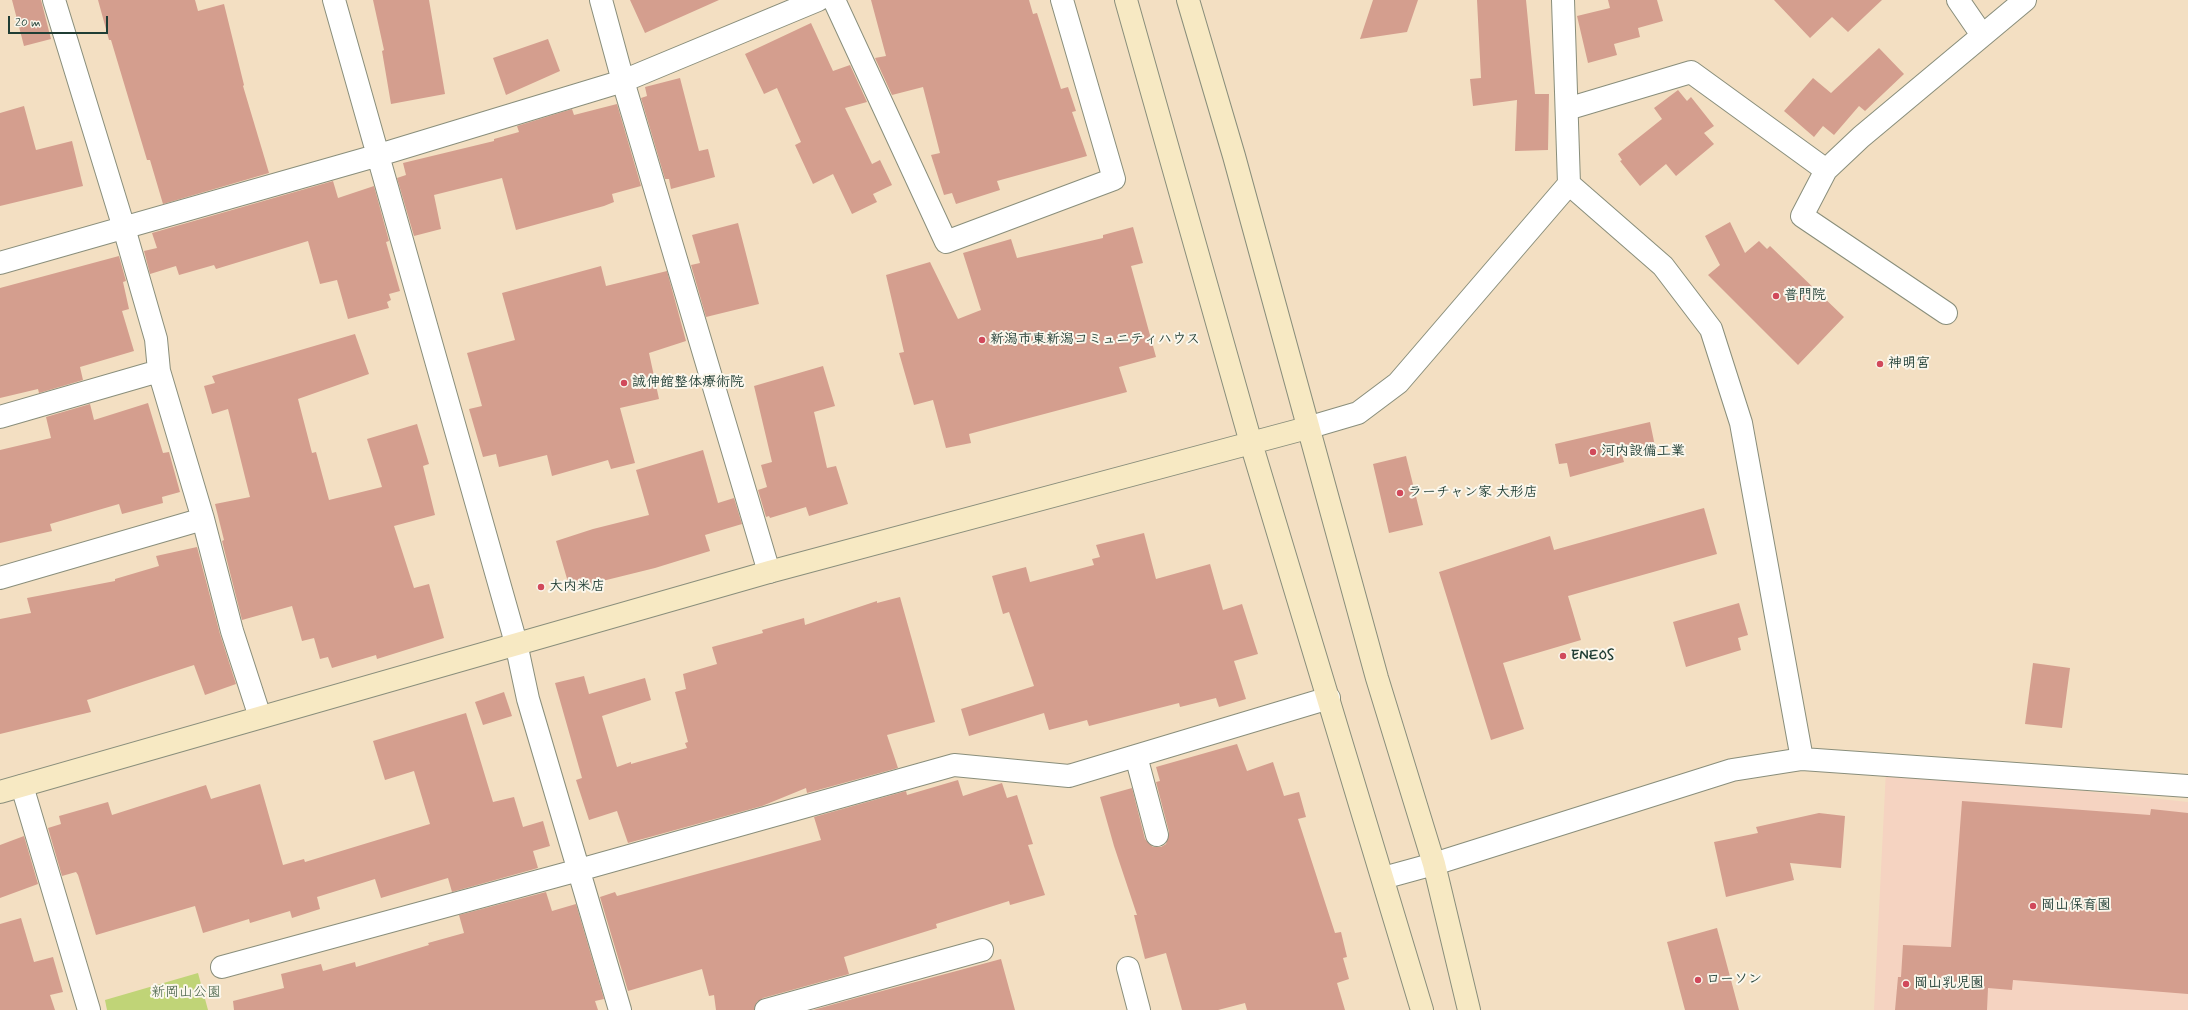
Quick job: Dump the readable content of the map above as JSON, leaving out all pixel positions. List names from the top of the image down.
{
  "parks": ["新岡山公園"],
  "places": [
    "普門院",
    "新潟市東新潟コミュニティハウス",
    "神明宮",
    "誠伸館整体療術院",
    "河内設備工業",
    "ラーチャン家 大形店",
    "大内米店",
    "ENEOS",
    "岡山保育園",
    "ローソン",
    "岡山乳児園"
  ],
  "scale_bar": "20 m"
}
